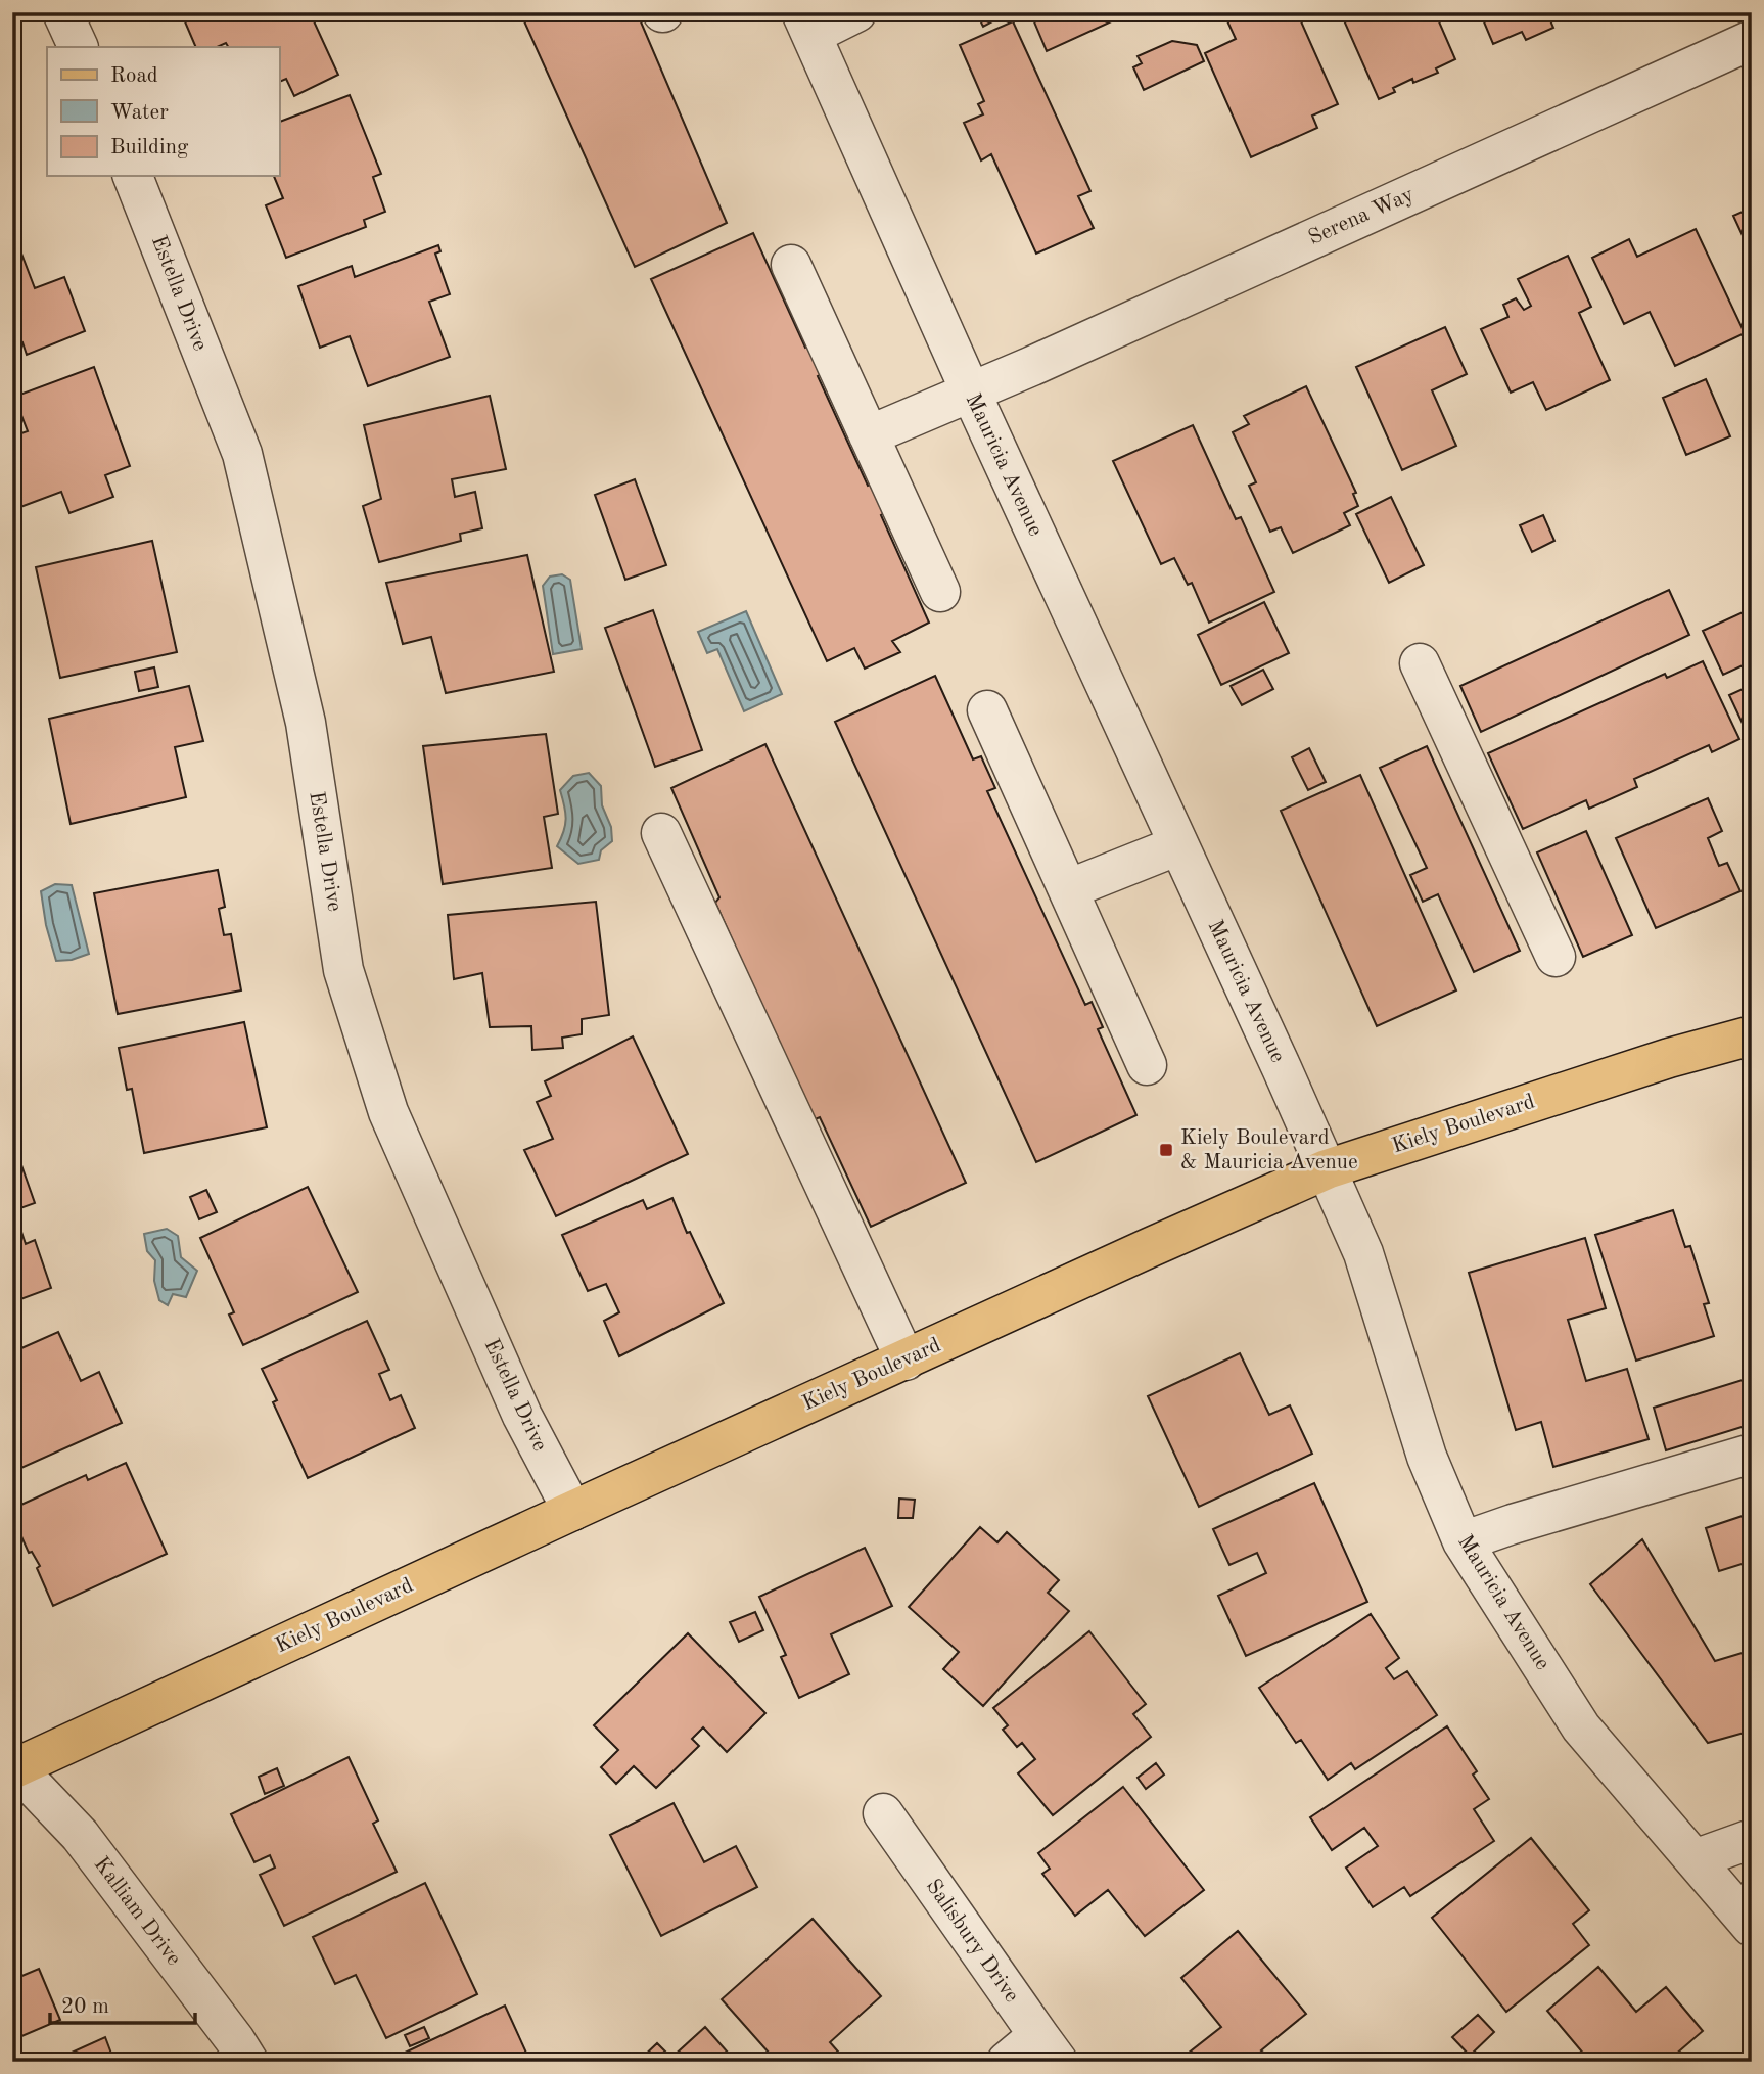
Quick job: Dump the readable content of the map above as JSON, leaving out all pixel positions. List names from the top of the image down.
{
  "streets": {
    "main road": ["Kiely Boulevard"],
    "street": [
      "Serena Way",
      "Estella Drive",
      "Mauricia Avenue",
      "Kalliam Drive",
      "Salisbury Drive"
    ]
  },
  "crossings": [
    ["Serena Way", "Mauricia Avenue"],
    ["Estella Drive", "Kiely Boulevard"],
    ["Mauricia Avenue", "Kiely Boulevard"],
    ["Kiely Boulevard", "Kalliam Drive"]
  ],
  "places": {
    "transit": ["Kiely Boulevard & Mauricia Avenue"]
  },
  "legend": ["Road", "Water", "Building"],
  "scale_bar": "20 m"
}
